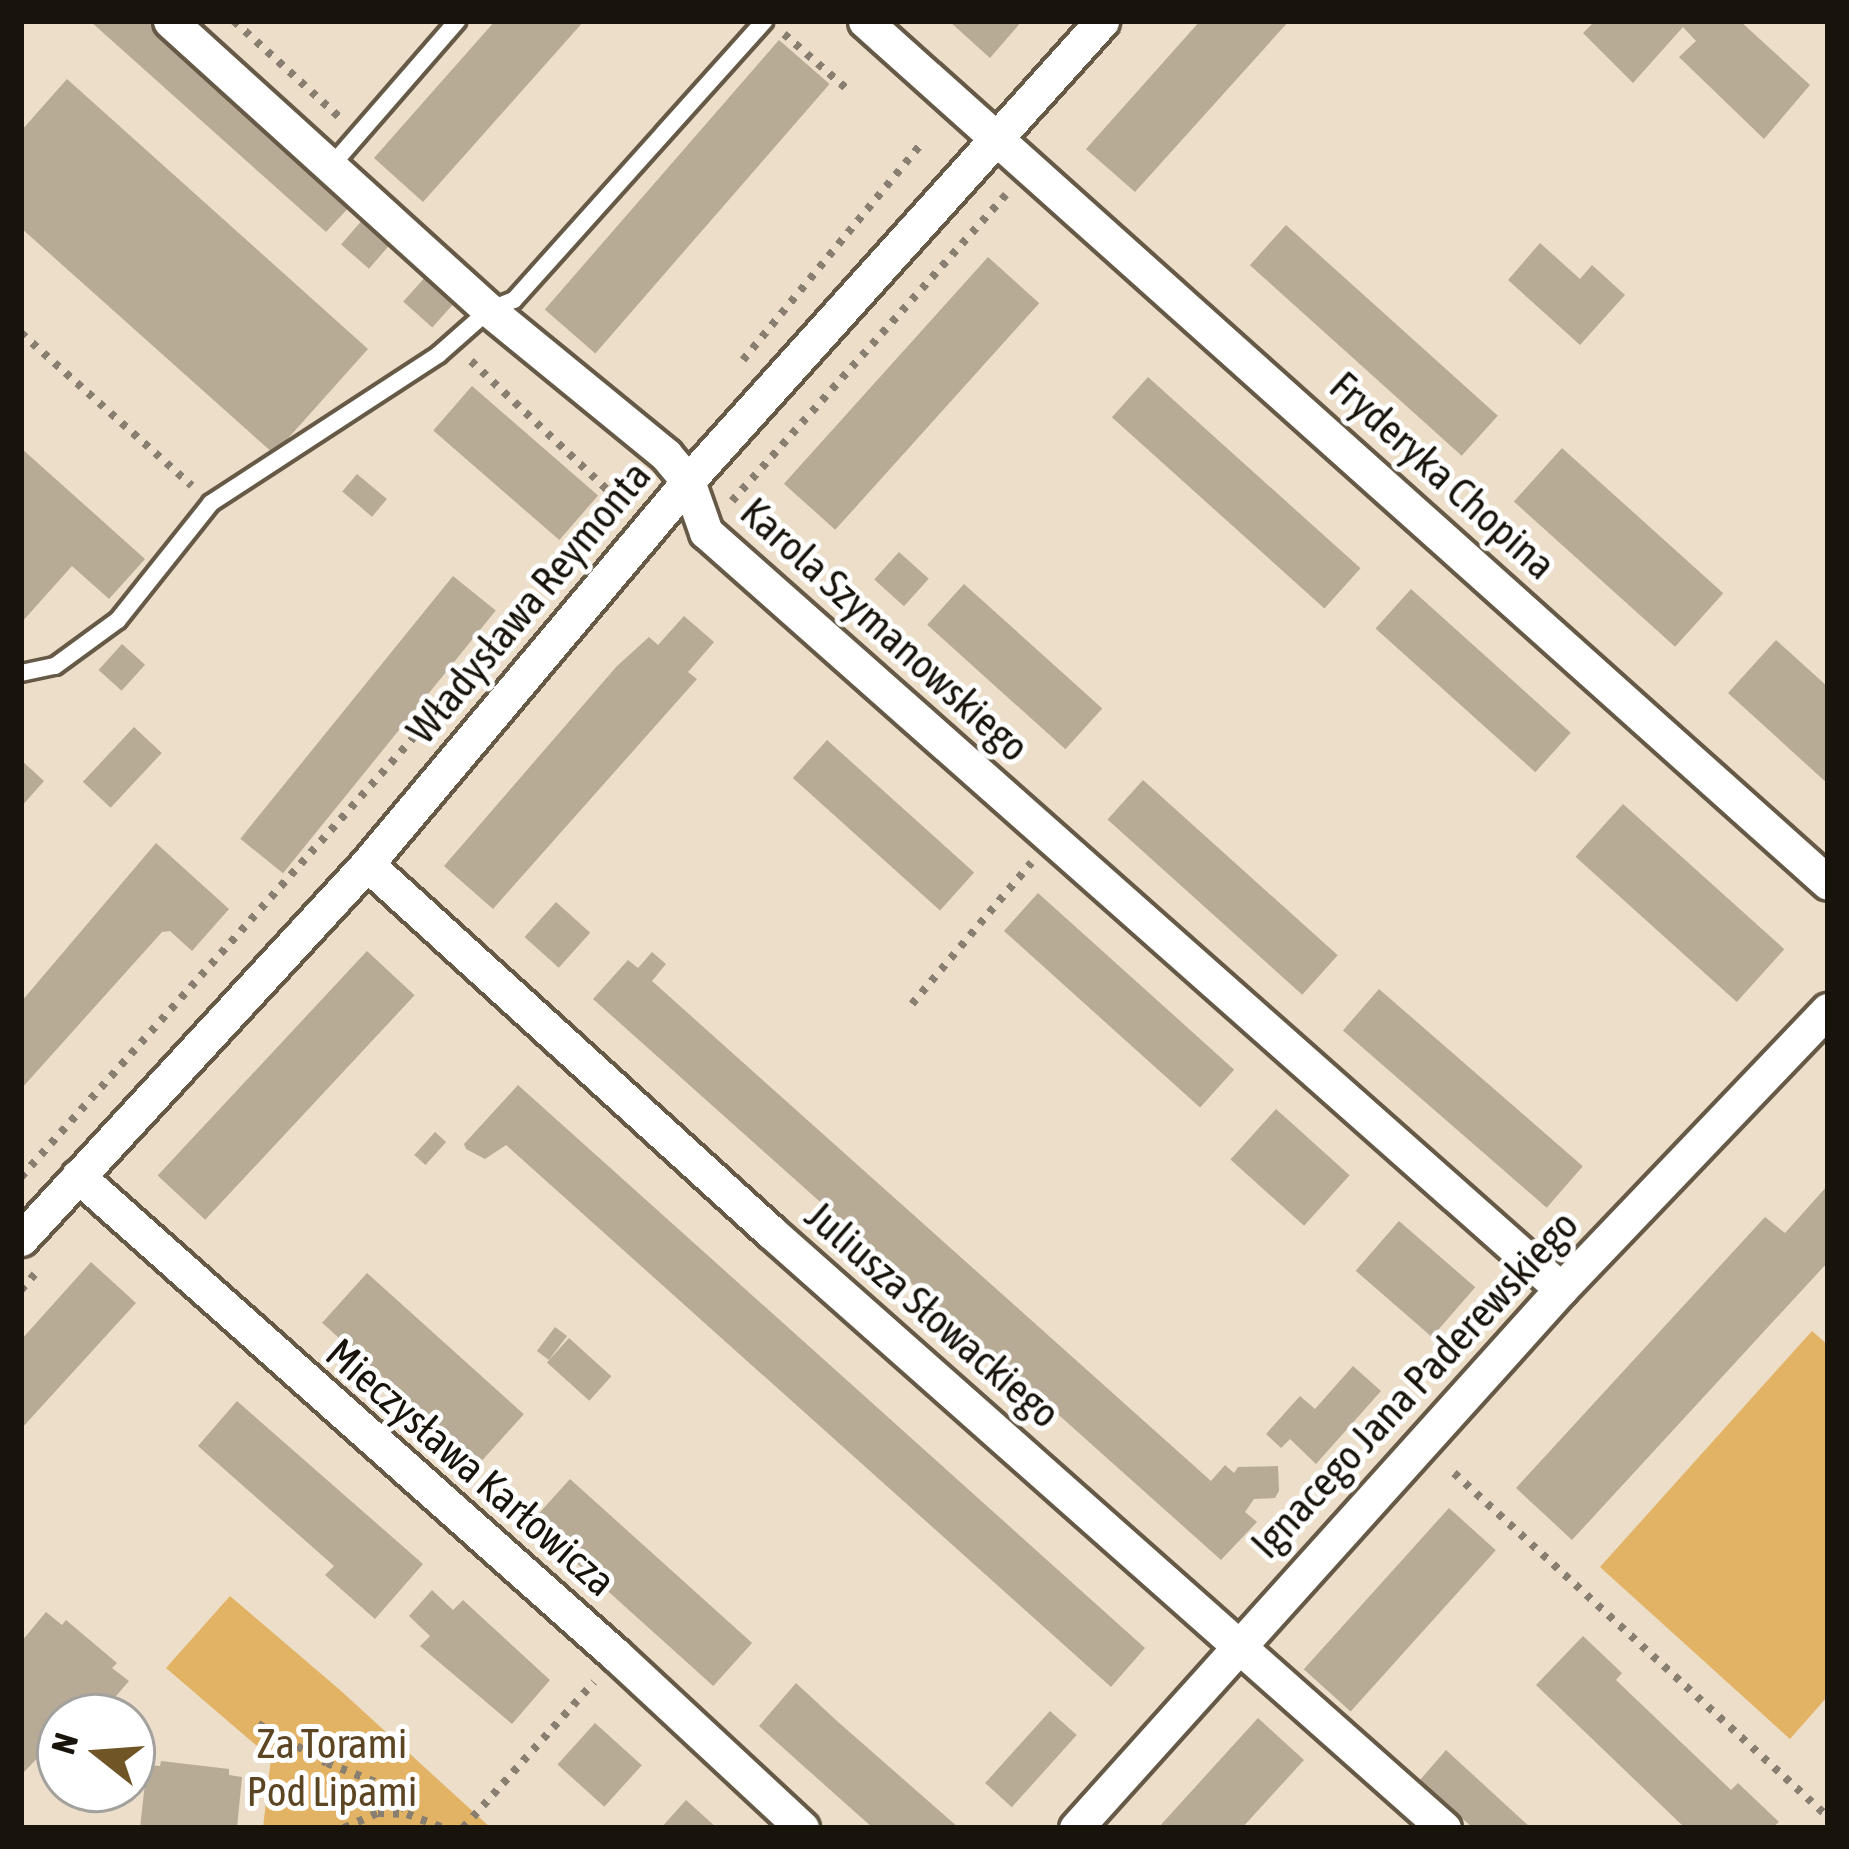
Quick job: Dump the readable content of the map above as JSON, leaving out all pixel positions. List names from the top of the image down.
{
  "streets": {
    "street": [
      "Fryderyka Chopina",
      "Władysława Reymonta",
      "Karola Szymanowskiego",
      "Juliusza Słowackiego",
      "Ignacego Jana Paderewskiego",
      "Mieczysława Karłowicza"
    ]
  },
  "crossings": [
    ["Fryderyka Chopina", "Władysława Reymonta"],
    ["Władysława Reymonta", "Karola Szymanowskiego"],
    ["Władysława Reymonta", "Juliusza Słowackiego"],
    ["Władysława Reymonta", "Mieczysława Karłowicza"],
    ["Karola Szymanowskiego", "Ignacego Jana Paderewskiego"],
    ["Juliusza Słowackiego", "Ignacego Jana Paderewskiego"]
  ],
  "parks": ["Za Torami Pod Lipami"],
  "north": "left"
}
